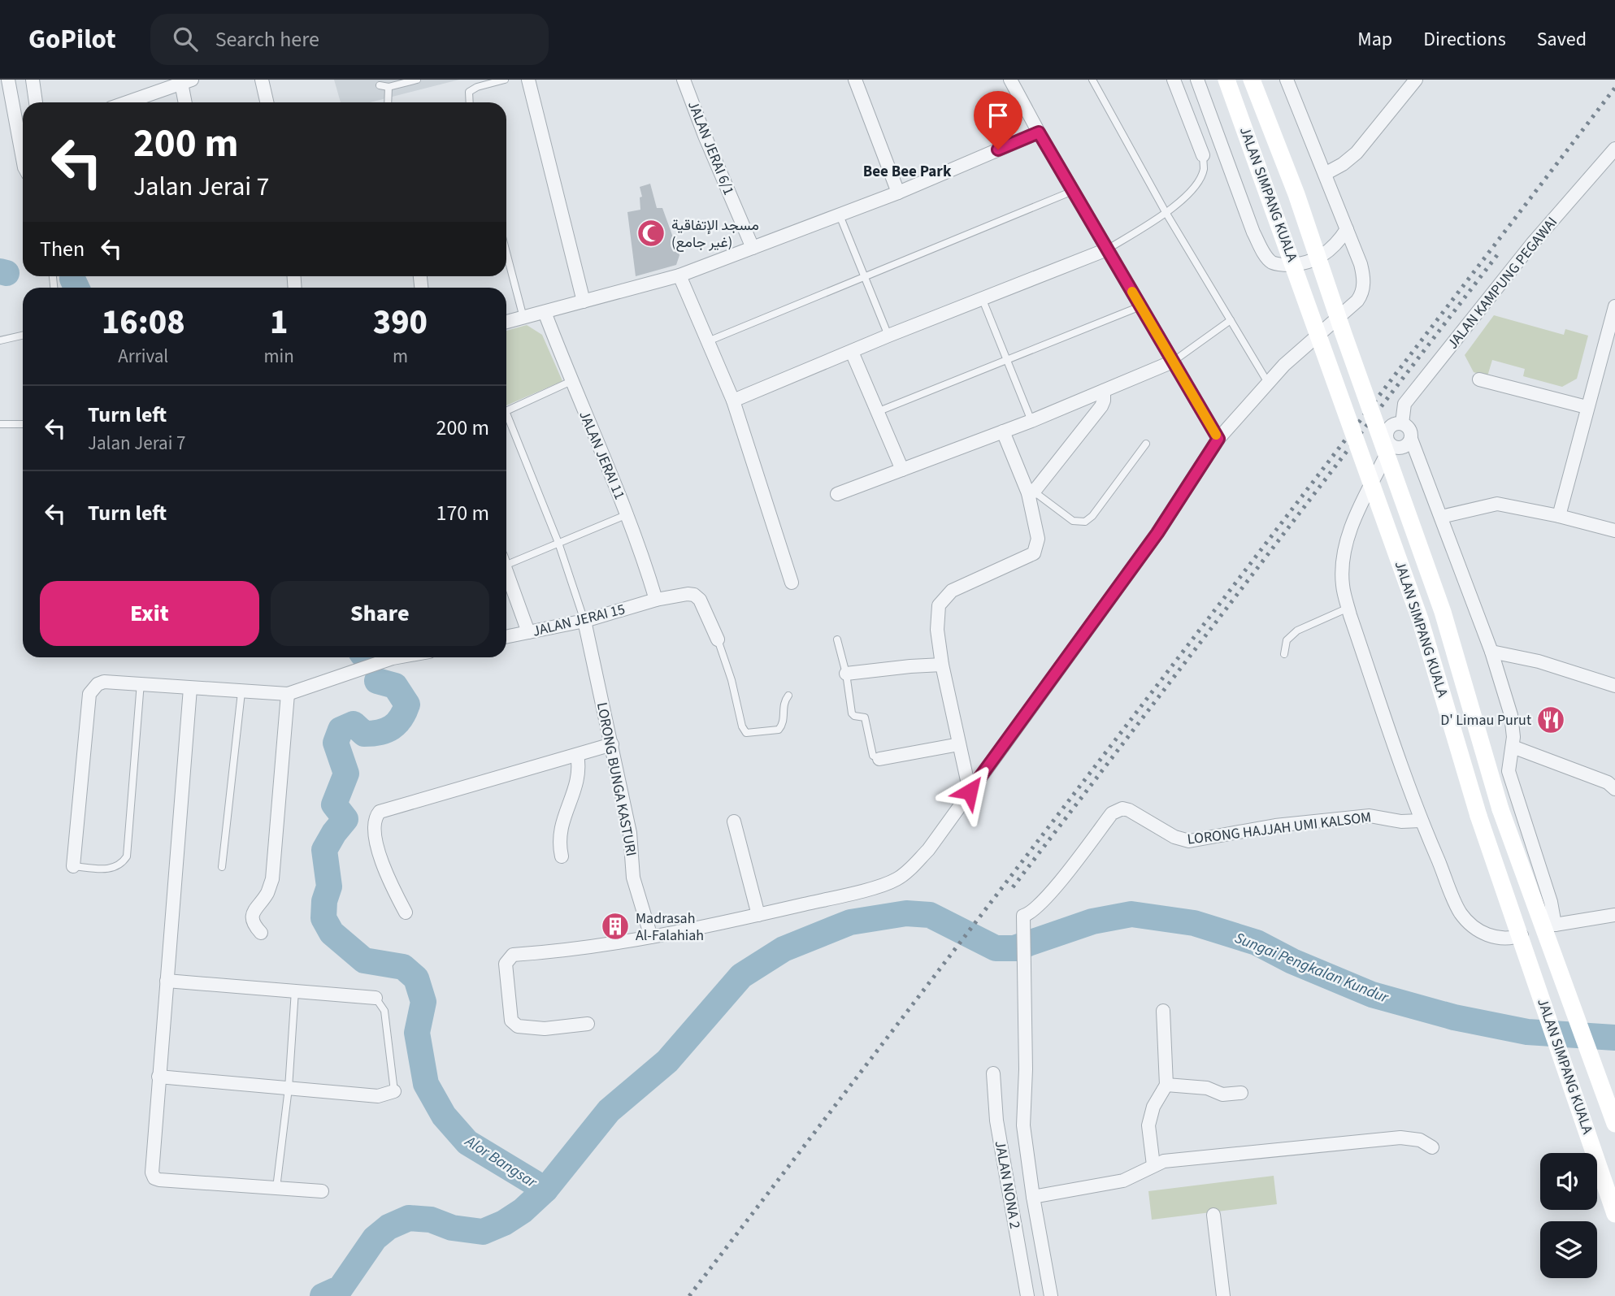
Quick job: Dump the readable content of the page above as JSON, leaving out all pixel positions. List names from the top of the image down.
{
  "streets": {
    "main road": ["JALAN SIMPANG KUALA"],
    "street": [
      "JALAN JERAI 6/1",
      "JALAN KAMPUNG PEGAWAI",
      "JALAN JERAI 11",
      "JALAN JERAI 15",
      "LORONG BUNGA KASTURI",
      "LORONG HAJJAH UMI KALSOM",
      "JALAN NONA 2"
    ]
  },
  "crossings": [
    ["JALAN JERAI 11", "JALAN JERAI 15"],
    ["JALAN JERAI 15", "LORONG BUNGA KASTURI"]
  ],
  "districts": ["Bee Bee Park"],
  "water": ["Sungai Pengkalan Kundur", "Alor Bangsar"],
  "places": {
    "mosque": ["مسجد الإتفاقية (غير جامع)"],
    "restaurant": ["D' Limau Purut"],
    "building": ["Madrasah Al-Falahiah"]
  },
  "page": {
    "header": "GoPilot",
    "search": "Search here",
    "nav": ["Map", "Directions", "Saved"],
    "turn": ["200 m", "Jalan Jerai 7"],
    "then": "Then",
    "eta": [
      "16:08",
      "Arrival",
      "1",
      "min",
      "390",
      "m"
    ],
    "list": [
      {
        "name": "Turn left",
        "note": "Jalan Jerai 7",
        "value": "200 m"
      },
      {
        "name": "Turn left",
        "value": "170 m"
      }
    ],
    "buttons": ["Exit", "Share"]
  }
}
